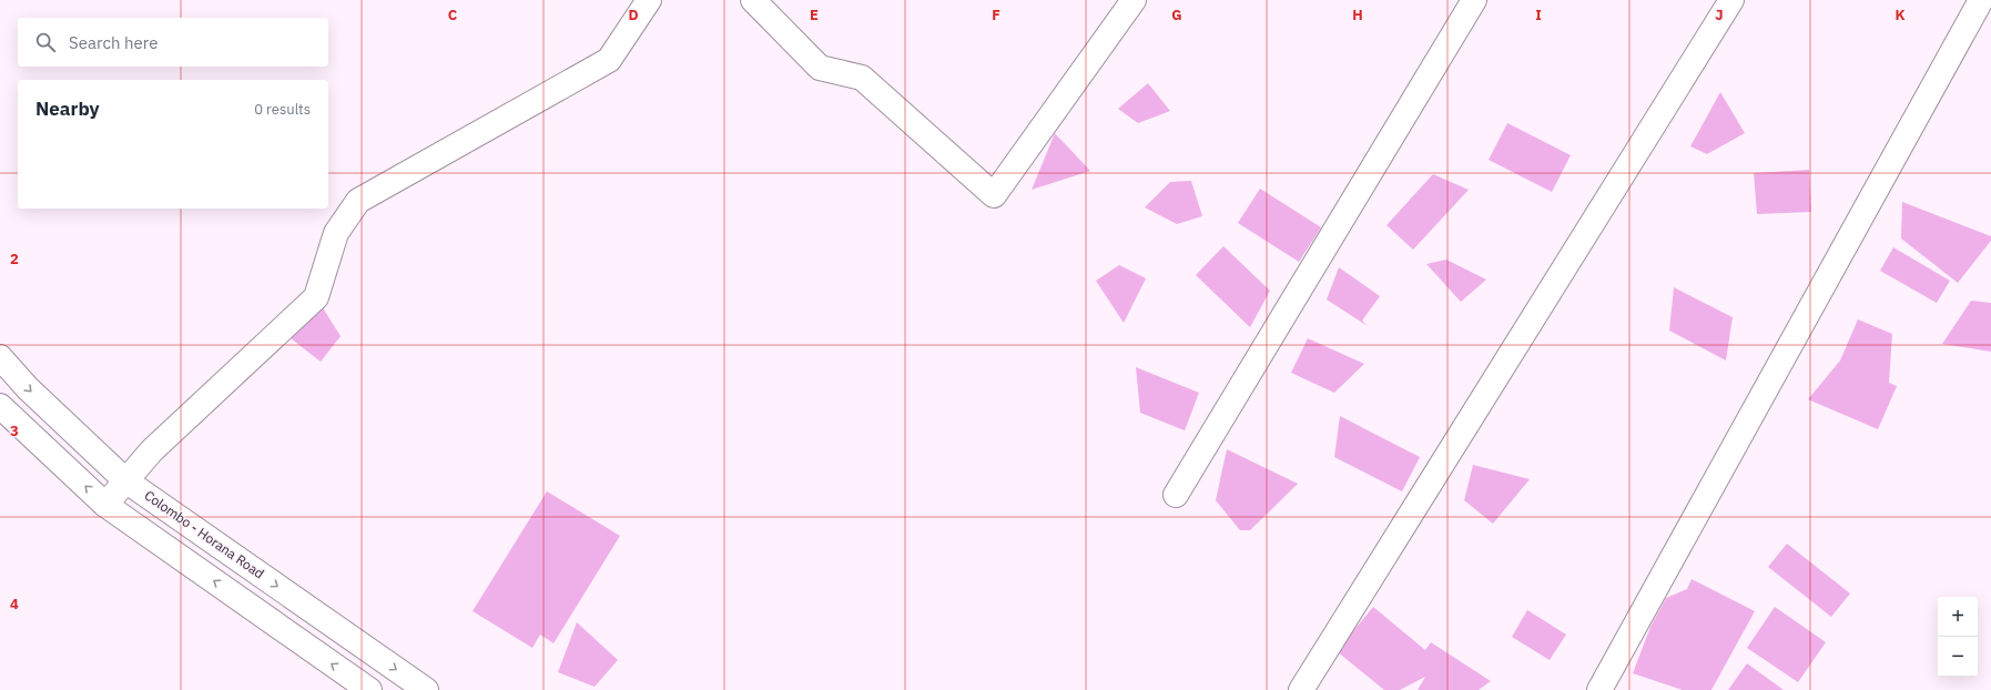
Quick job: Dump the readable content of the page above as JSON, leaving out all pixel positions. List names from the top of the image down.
{
  "streets": {
    "street": ["Colombo - Horana Road"]
  },
  "page": {
    "search": "Search here",
    "heading": ["Nearby", "0 results"],
    "map_buttons": ["+", "−"]
  },
  "grid": {
    "columns": [
      "C",
      "D",
      "E",
      "F",
      "G",
      "H",
      "I",
      "J",
      "K"
    ],
    "rows": ["2", "3", "4"]
  }
}
